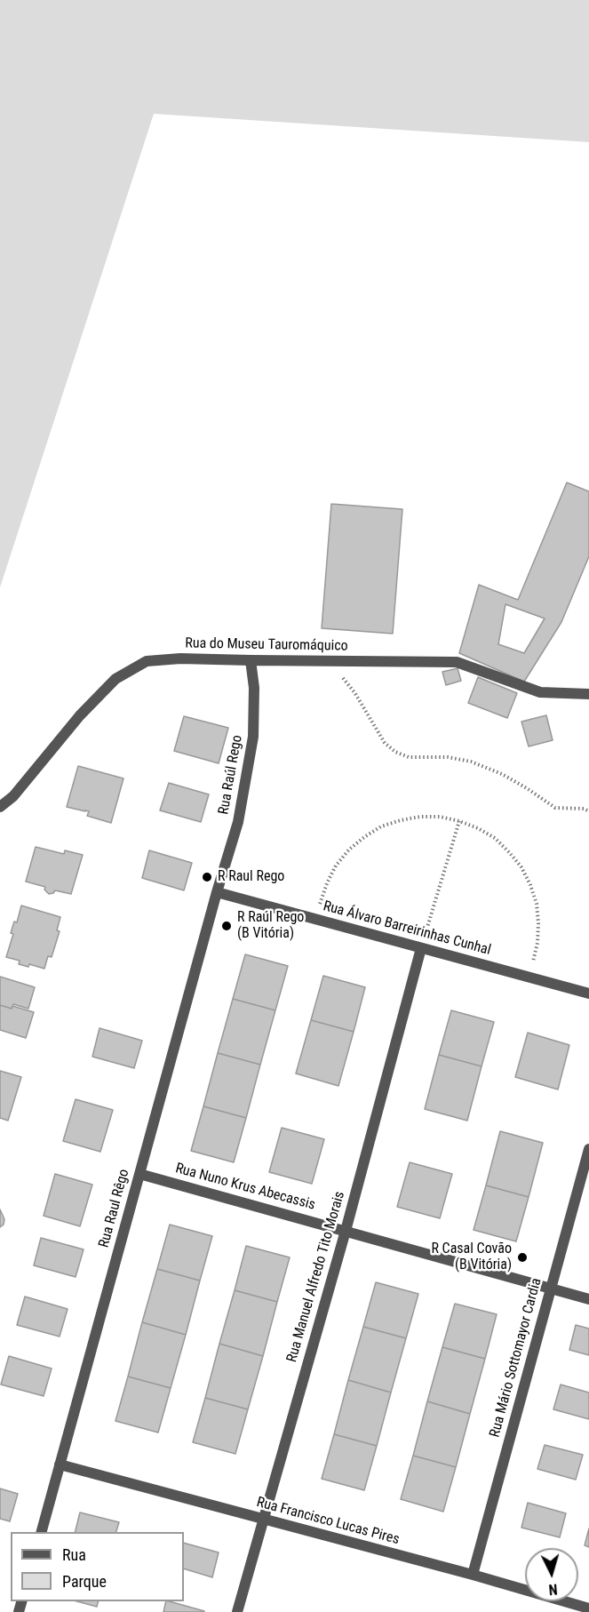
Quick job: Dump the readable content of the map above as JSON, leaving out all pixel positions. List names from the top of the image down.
{
  "streets": {
    "street": [
      "Rua do Museu Tauromáquico",
      "Rua Raúl Rego",
      "Rua Álvaro Barreirinhas Cunhal",
      "Rua Nuno Krus Abecassis",
      "Rua Raul Rêgo",
      "Rua Manuel Alfredo Tito Morais",
      "Rua Mário Sottomayor Cardia",
      "Rua Francisco Lucas Pires"
    ]
  },
  "crossings": [
    ["Rua do Museu Tauromáquico", "Rua Raúl Rego"],
    ["Rua Raúl Rego", "Rua Álvaro Barreirinhas Cunhal"],
    ["Rua Raúl Rego", "Rua Raul Rêgo"],
    ["Rua Álvaro Barreirinhas Cunhal", "Rua Raul Rêgo"],
    ["Rua Álvaro Barreirinhas Cunhal", "Rua Manuel Alfredo Tito Morais"],
    ["Rua Nuno Krus Abecassis", "Rua Raul Rêgo"],
    ["Rua Nuno Krus Abecassis", "Rua Manuel Alfredo Tito Morais"],
    ["Rua Nuno Krus Abecassis", "Rua Mário Sottomayor Cardia"],
    ["Rua Raul Rêgo", "Rua Francisco Lucas Pires"],
    ["Rua Manuel Alfredo Tito Morais", "Rua Francisco Lucas Pires"],
    ["Rua Mário Sottomayor Cardia", "Rua Francisco Lucas Pires"]
  ],
  "places": ["R Raul Rego", "R Raúl Rego (B Vitória)", "R Casal Covão (B Vitória)"],
  "legend": ["Rua", "Parque"],
  "north": "bottom"
}
